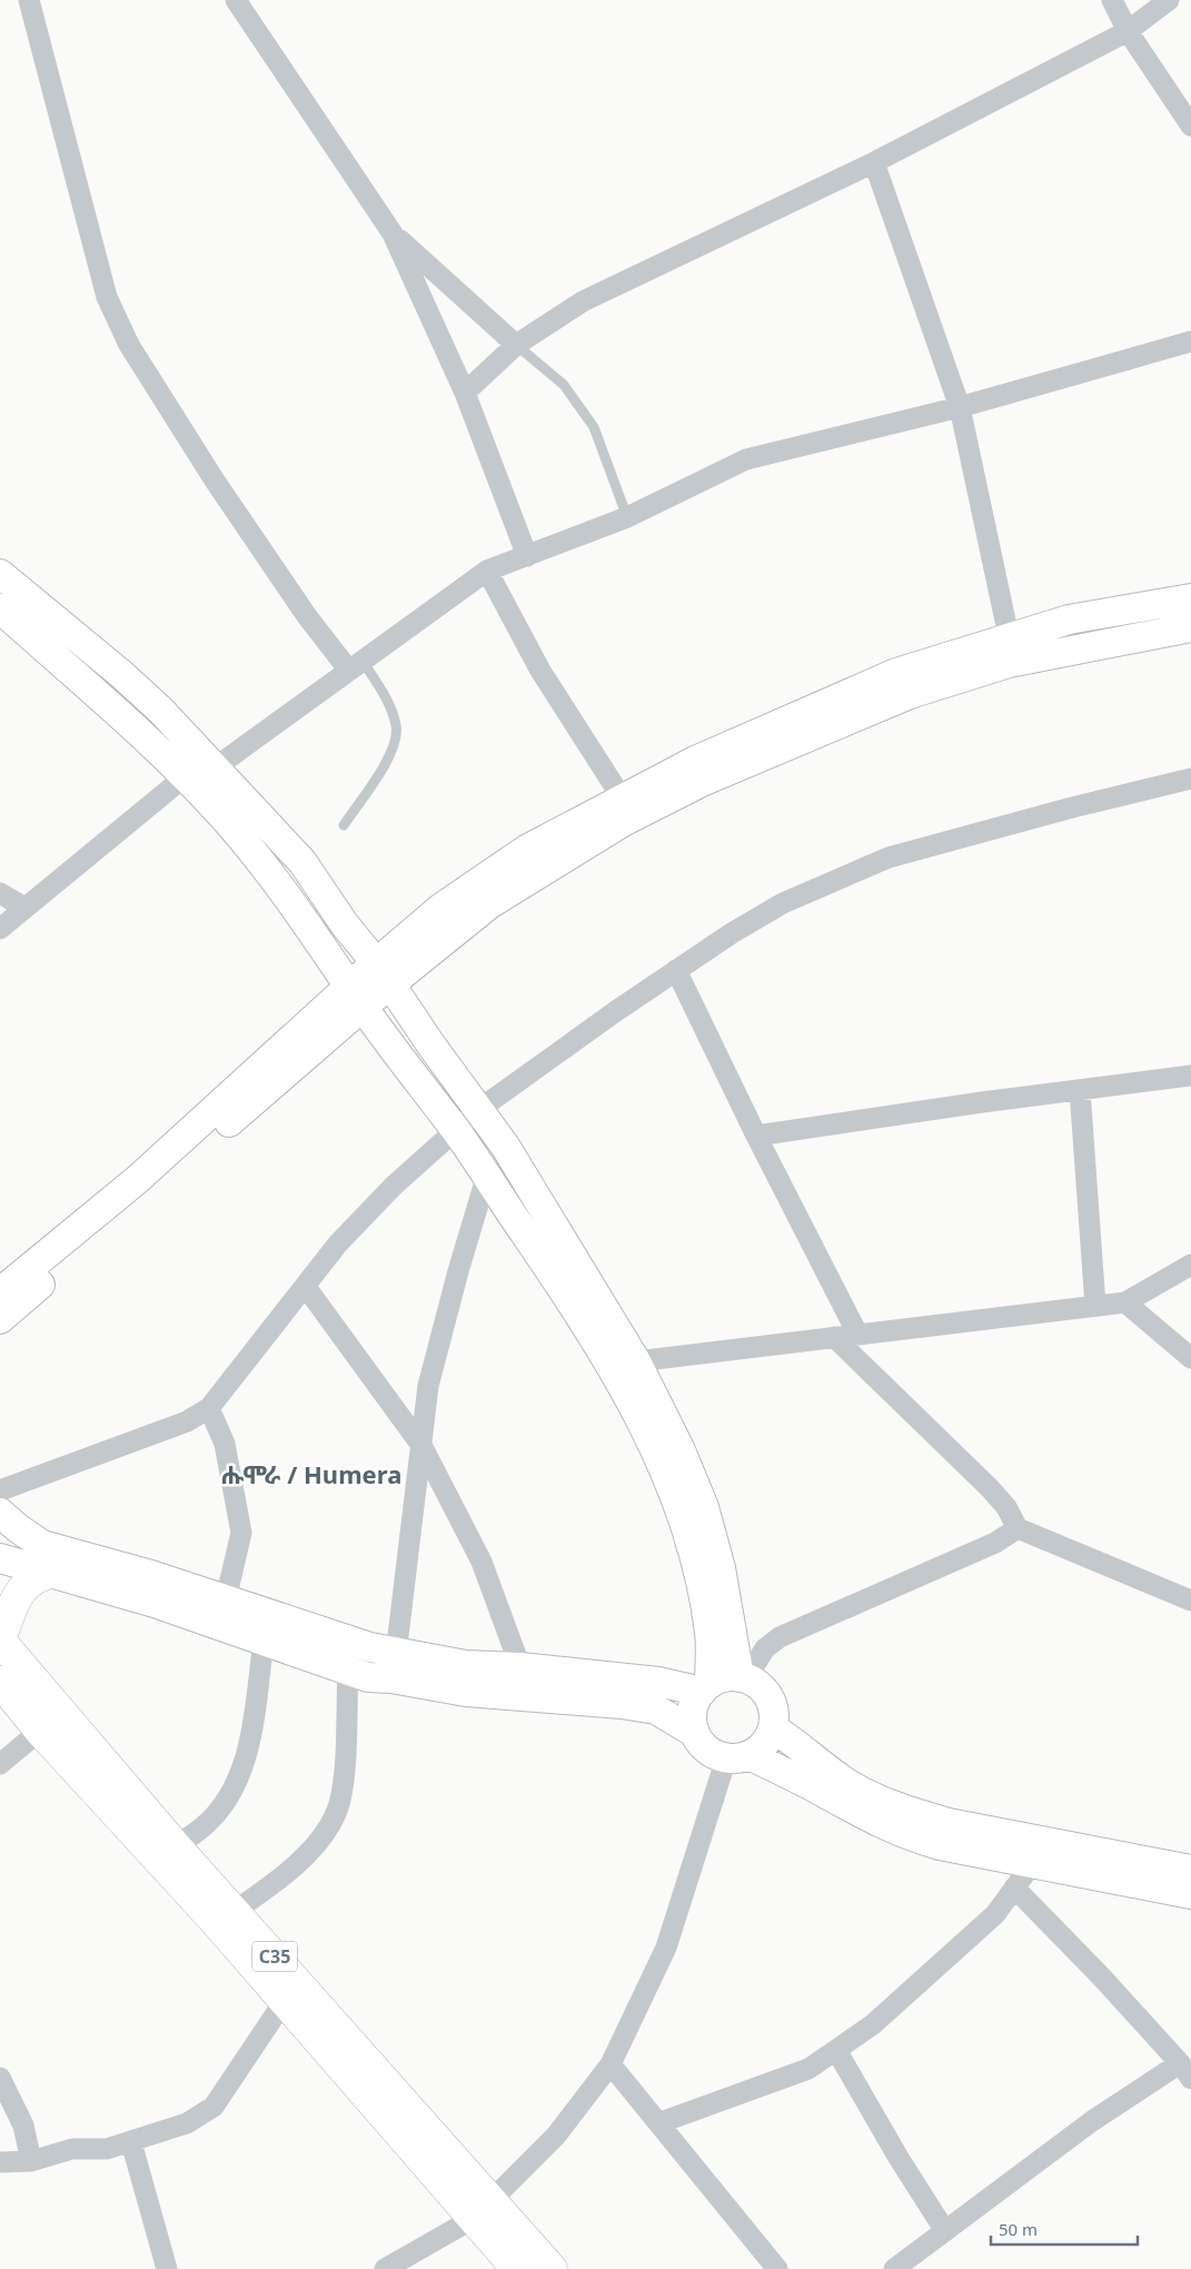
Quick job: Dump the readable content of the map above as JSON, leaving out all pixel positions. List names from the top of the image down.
{
  "streets": {
    "main road": ["C35"]
  },
  "districts": ["ሑሞራ / Humera"],
  "scale_bar": "50 m"
}
